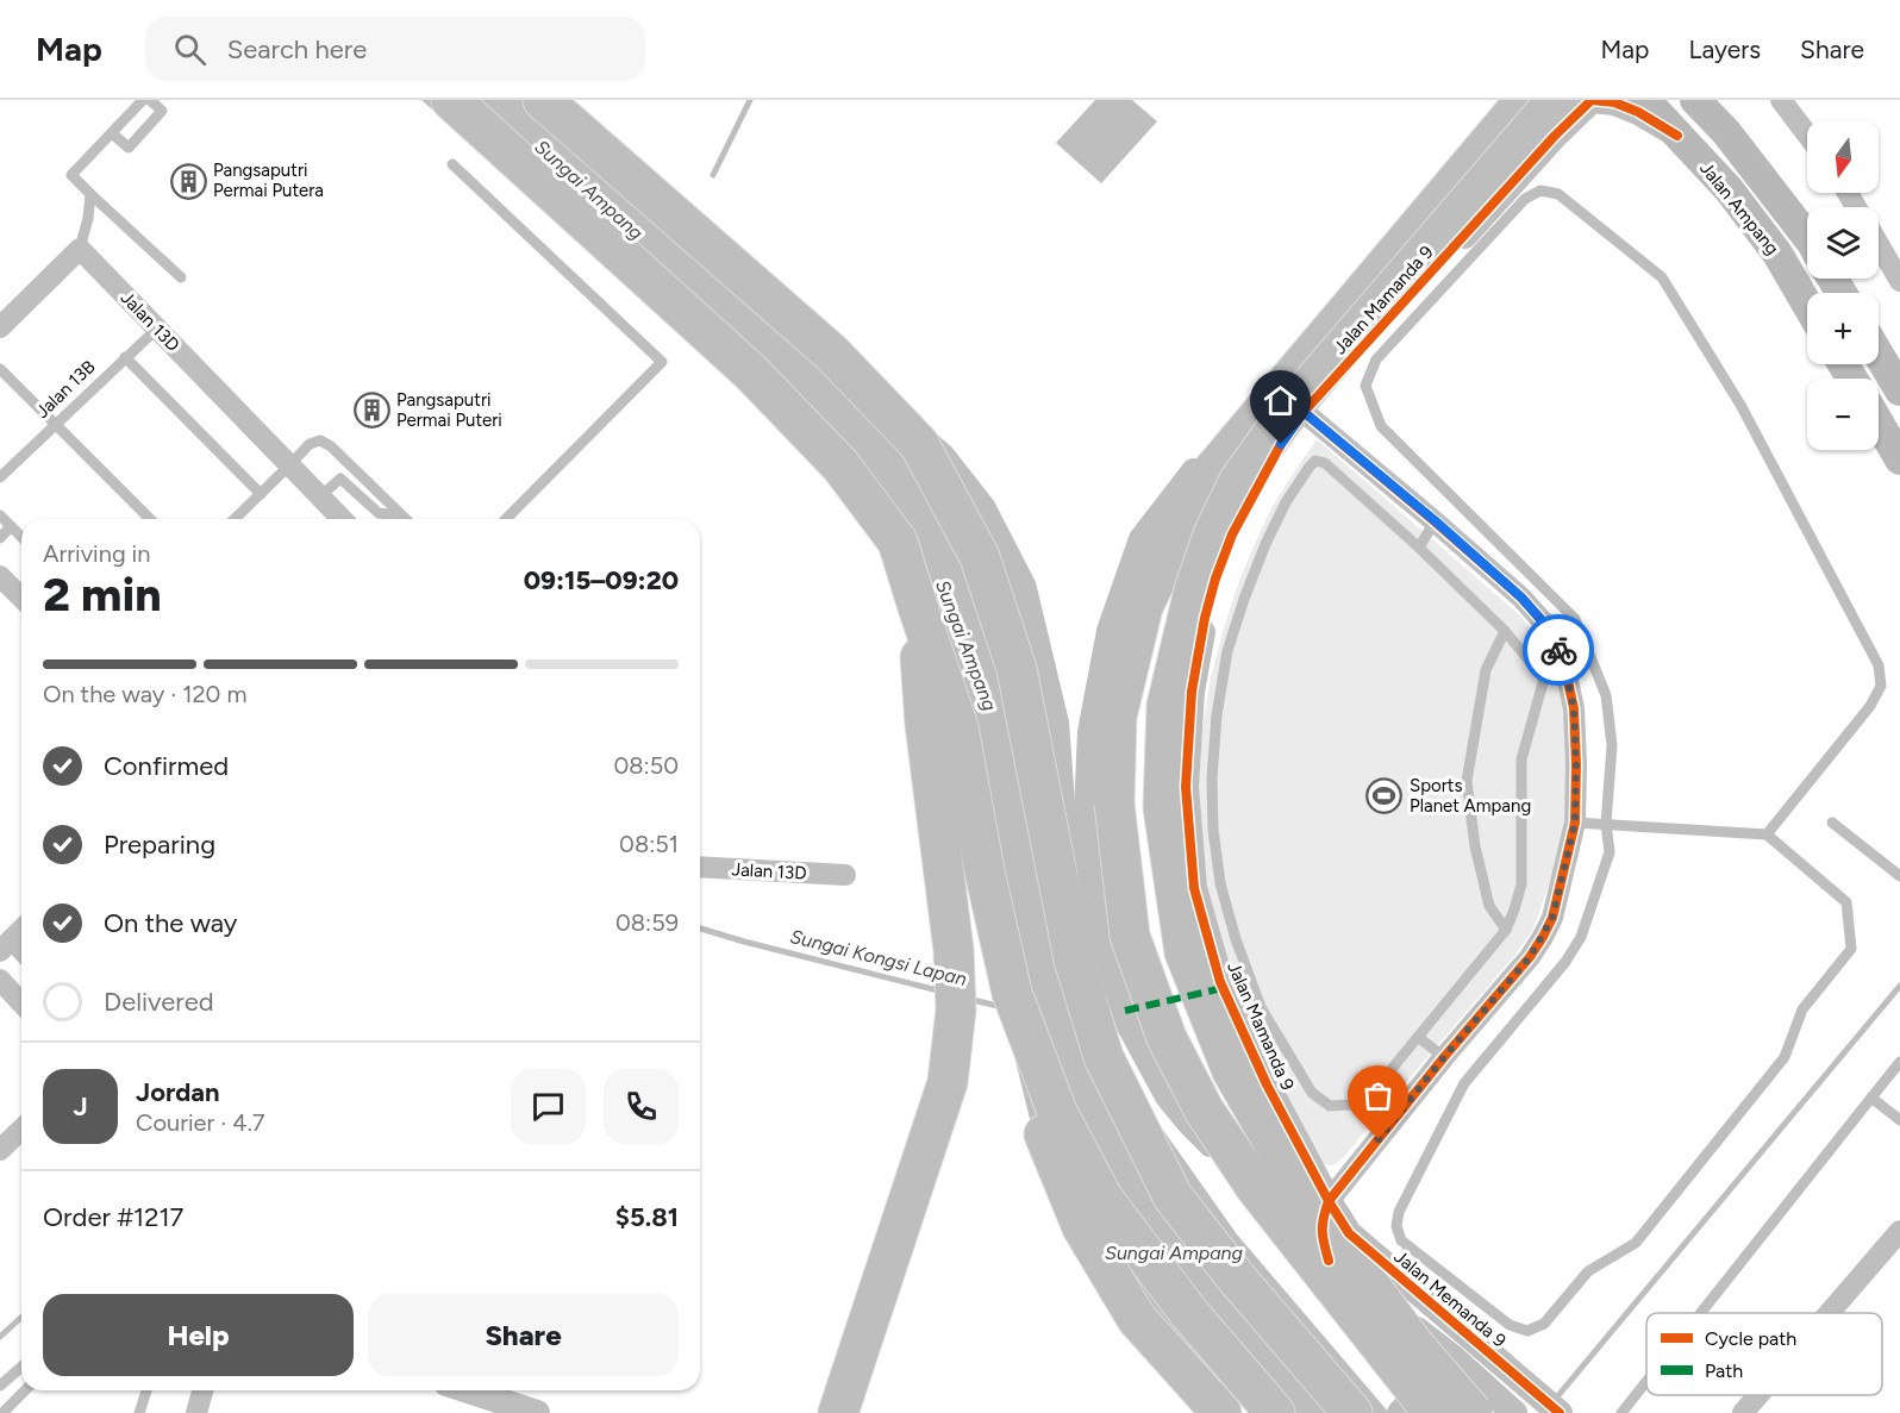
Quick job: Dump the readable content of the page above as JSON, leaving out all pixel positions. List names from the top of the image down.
{
  "streets": {
    "main road": ["Jalan Ampang"],
    "street": ["Jalan Mamanda 9", "Jalan 13D", "Jalan Memanda 9"],
    "lane": ["Jalan 13B"]
  },
  "crossings": [
    ["Jalan Ampang", "Jalan Mamanda 9"],
    ["Jalan Mamanda 9", "Jalan Memanda 9"],
    ["Jalan 13D", "Jalan 13B"]
  ],
  "water": ["Sungai Ampang", "Sungai Kongsi Lapan"],
  "places": {
    "building": ["Pangsaputri Permai Putera", "Pangsaputri Permai Puteri"],
    "sports": ["Sports Planet Ampang"]
  },
  "legend": ["Cycle path", "Path"],
  "north": "bottom",
  "page": {
    "header": "Map",
    "search": "Search here",
    "nav": ["Map", "Layers", "Share"],
    "map_buttons": ["+", "−"],
    "heading": ["2 min", "Arriving in", "09:15–09:20"],
    "panel": [
      "Jordan",
      "Courier · 4.7",
      "Order #1217",
      "$5.81"
    ],
    "bar": "On the way · 120 m",
    "list": [
      ["Confirmed", "08:50"],
      ["Preparing", "08:51"],
      ["On the way", "08:59"],
      "Delivered"
    ],
    "round": "J",
    "buttons": ["Help", "Share"]
  }
}
